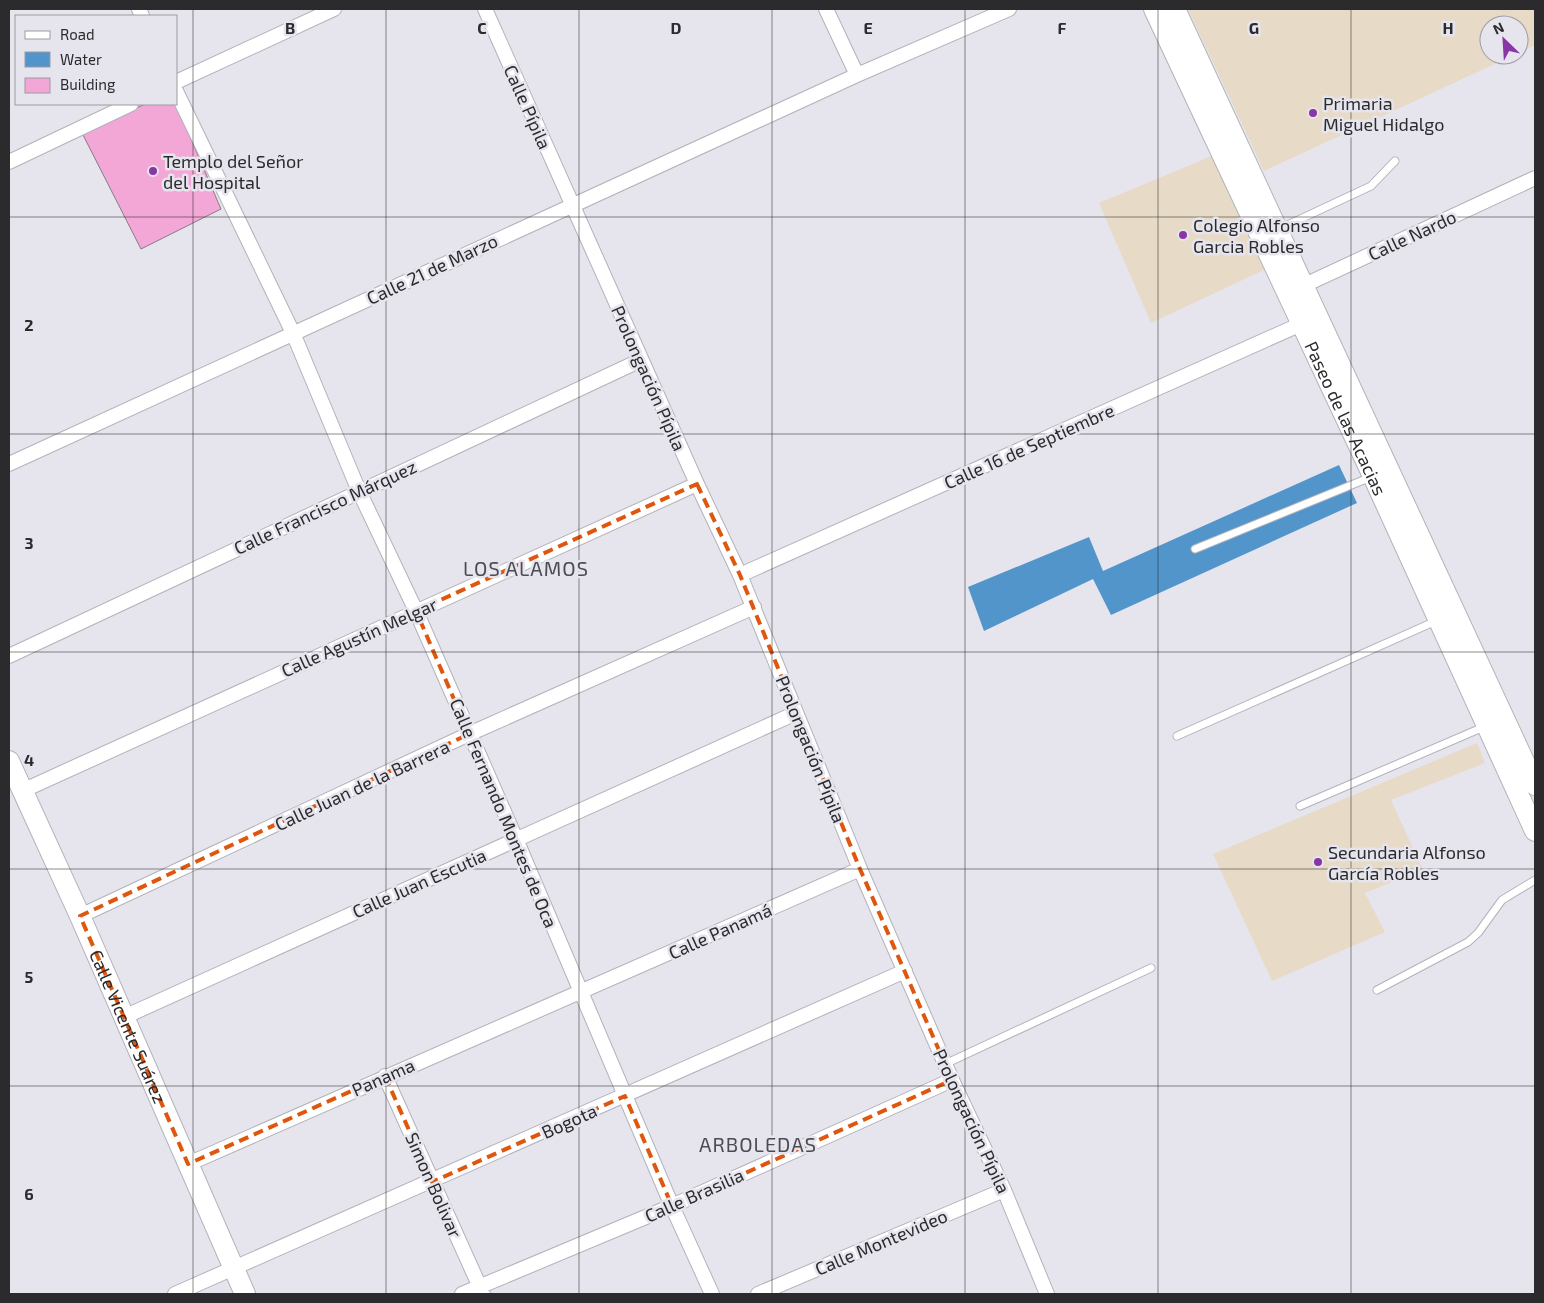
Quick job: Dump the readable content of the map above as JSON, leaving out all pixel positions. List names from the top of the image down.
{
  "streets": {
    "street": [
      "Calle Pípila",
      "Calle Nardo",
      "Calle 21 de Marzo",
      "Prolongación Pípila",
      "Paseo de las Acacias",
      "Calle 16 de Septiembre",
      "Calle Francisco Márquez",
      "Calle Agustín Melgar",
      "Calle Juan de la Barrera",
      "Calle Fernando Montes de Oca",
      "Calle Juan Escutia",
      "Calle Panamá",
      "Calle Vicente Suárez",
      "Panama",
      "Bogota",
      "Simon Bolivar",
      "Calle Brasilia",
      "Calle Montevideo"
    ]
  },
  "crossings": [
    ["Calle Pípila", "Calle 21 de Marzo"],
    ["Calle Pípila", "Prolongación Pípila"],
    ["Calle Nardo", "Paseo de las Acacias"],
    ["Calle 21 de Marzo", "Prolongación Pípila"],
    ["Calle 21 de Marzo", "Calle Fernando Montes de Oca"],
    ["Prolongación Pípila", "Calle 16 de Septiembre"],
    ["Prolongación Pípila", "Calle Francisco Márquez"],
    ["Prolongación Pípila", "Calle Agustín Melgar"],
    ["Prolongación Pípila", "Calle Juan de la Barrera"],
    ["Prolongación Pípila", "Calle Juan Escutia"],
    ["Prolongación Pípila", "Calle Panamá"],
    ["Prolongación Pípila", "Bogota"],
    ["Prolongación Pípila", "Calle Brasilia"],
    ["Prolongación Pípila", "Calle Montevideo"],
    ["Paseo de las Acacias", "Calle 16 de Septiembre"],
    ["Calle Francisco Márquez", "Calle Fernando Montes de Oca"],
    ["Calle Agustín Melgar", "Calle Fernando Montes de Oca"],
    ["Calle Agustín Melgar", "Calle Vicente Suárez"],
    ["Calle Juan de la Barrera", "Calle Fernando Montes de Oca"],
    ["Calle Juan de la Barrera", "Calle Vicente Suárez"],
    ["Calle Fernando Montes de Oca", "Calle Juan Escutia"],
    ["Calle Fernando Montes de Oca", "Calle Panamá"],
    ["Calle Fernando Montes de Oca", "Panama"],
    ["Calle Fernando Montes de Oca", "Bogota"],
    ["Calle Fernando Montes de Oca", "Calle Brasilia"],
    ["Calle Juan Escutia", "Calle Vicente Suárez"],
    ["Calle Panamá", "Panama"],
    ["Calle Vicente Suárez", "Panama"],
    ["Calle Vicente Suárez", "Bogota"],
    ["Panama", "Simon Bolivar"],
    ["Bogota", "Simon Bolivar"],
    ["Simon Bolivar", "Calle Brasilia"]
  ],
  "districts": ["LOS ALAMOS", "ARBOLEDAS"],
  "places": [
    "Primaria Miguel Hidalgo",
    "Templo del Señor del Hospital",
    "Colegio Alfonso Garcia Robles",
    "Secundaria Alfonso García Robles"
  ],
  "legend": ["Road", "Water", "Building"],
  "north": "top left",
  "grid": {
    "columns": [
      "B",
      "C",
      "D",
      "E",
      "F",
      "G",
      "H"
    ],
    "rows": [
      "2",
      "3",
      "4",
      "5",
      "6"
    ]
  }
}
